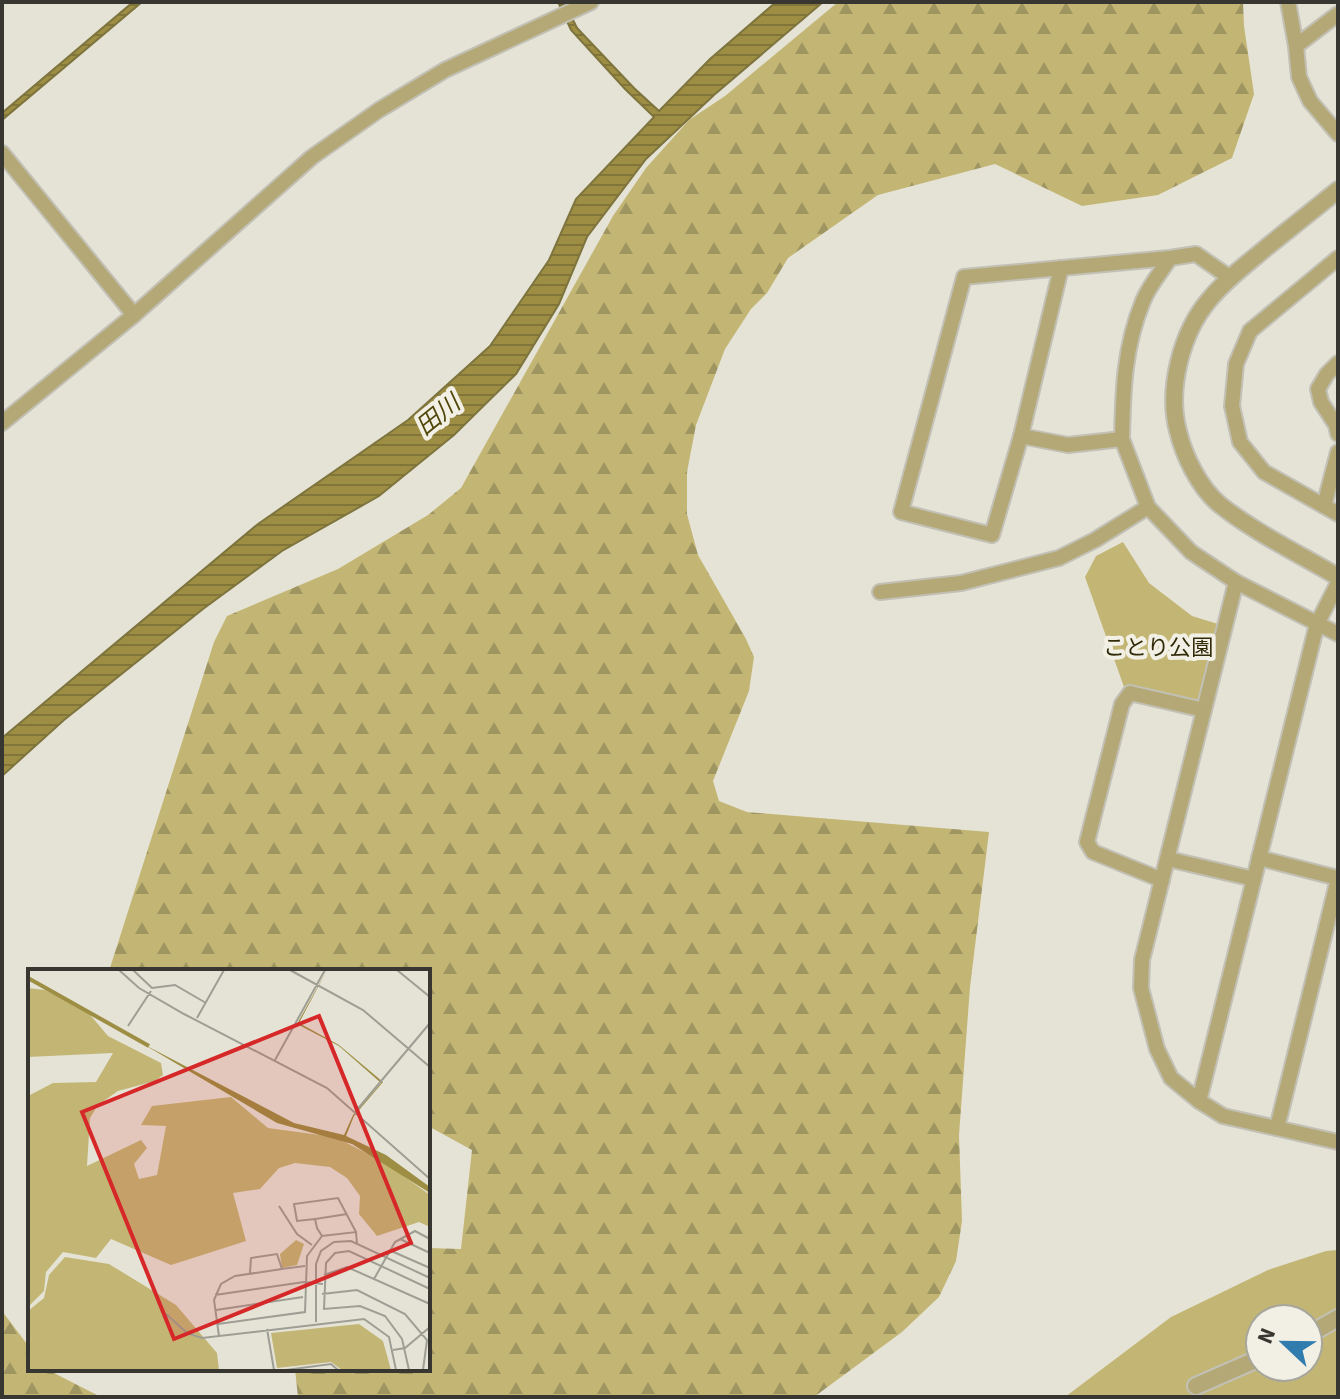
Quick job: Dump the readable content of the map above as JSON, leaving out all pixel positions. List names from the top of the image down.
{
  "water": ["田川"],
  "parks": ["ことり公園"],
  "north": "left"
}
